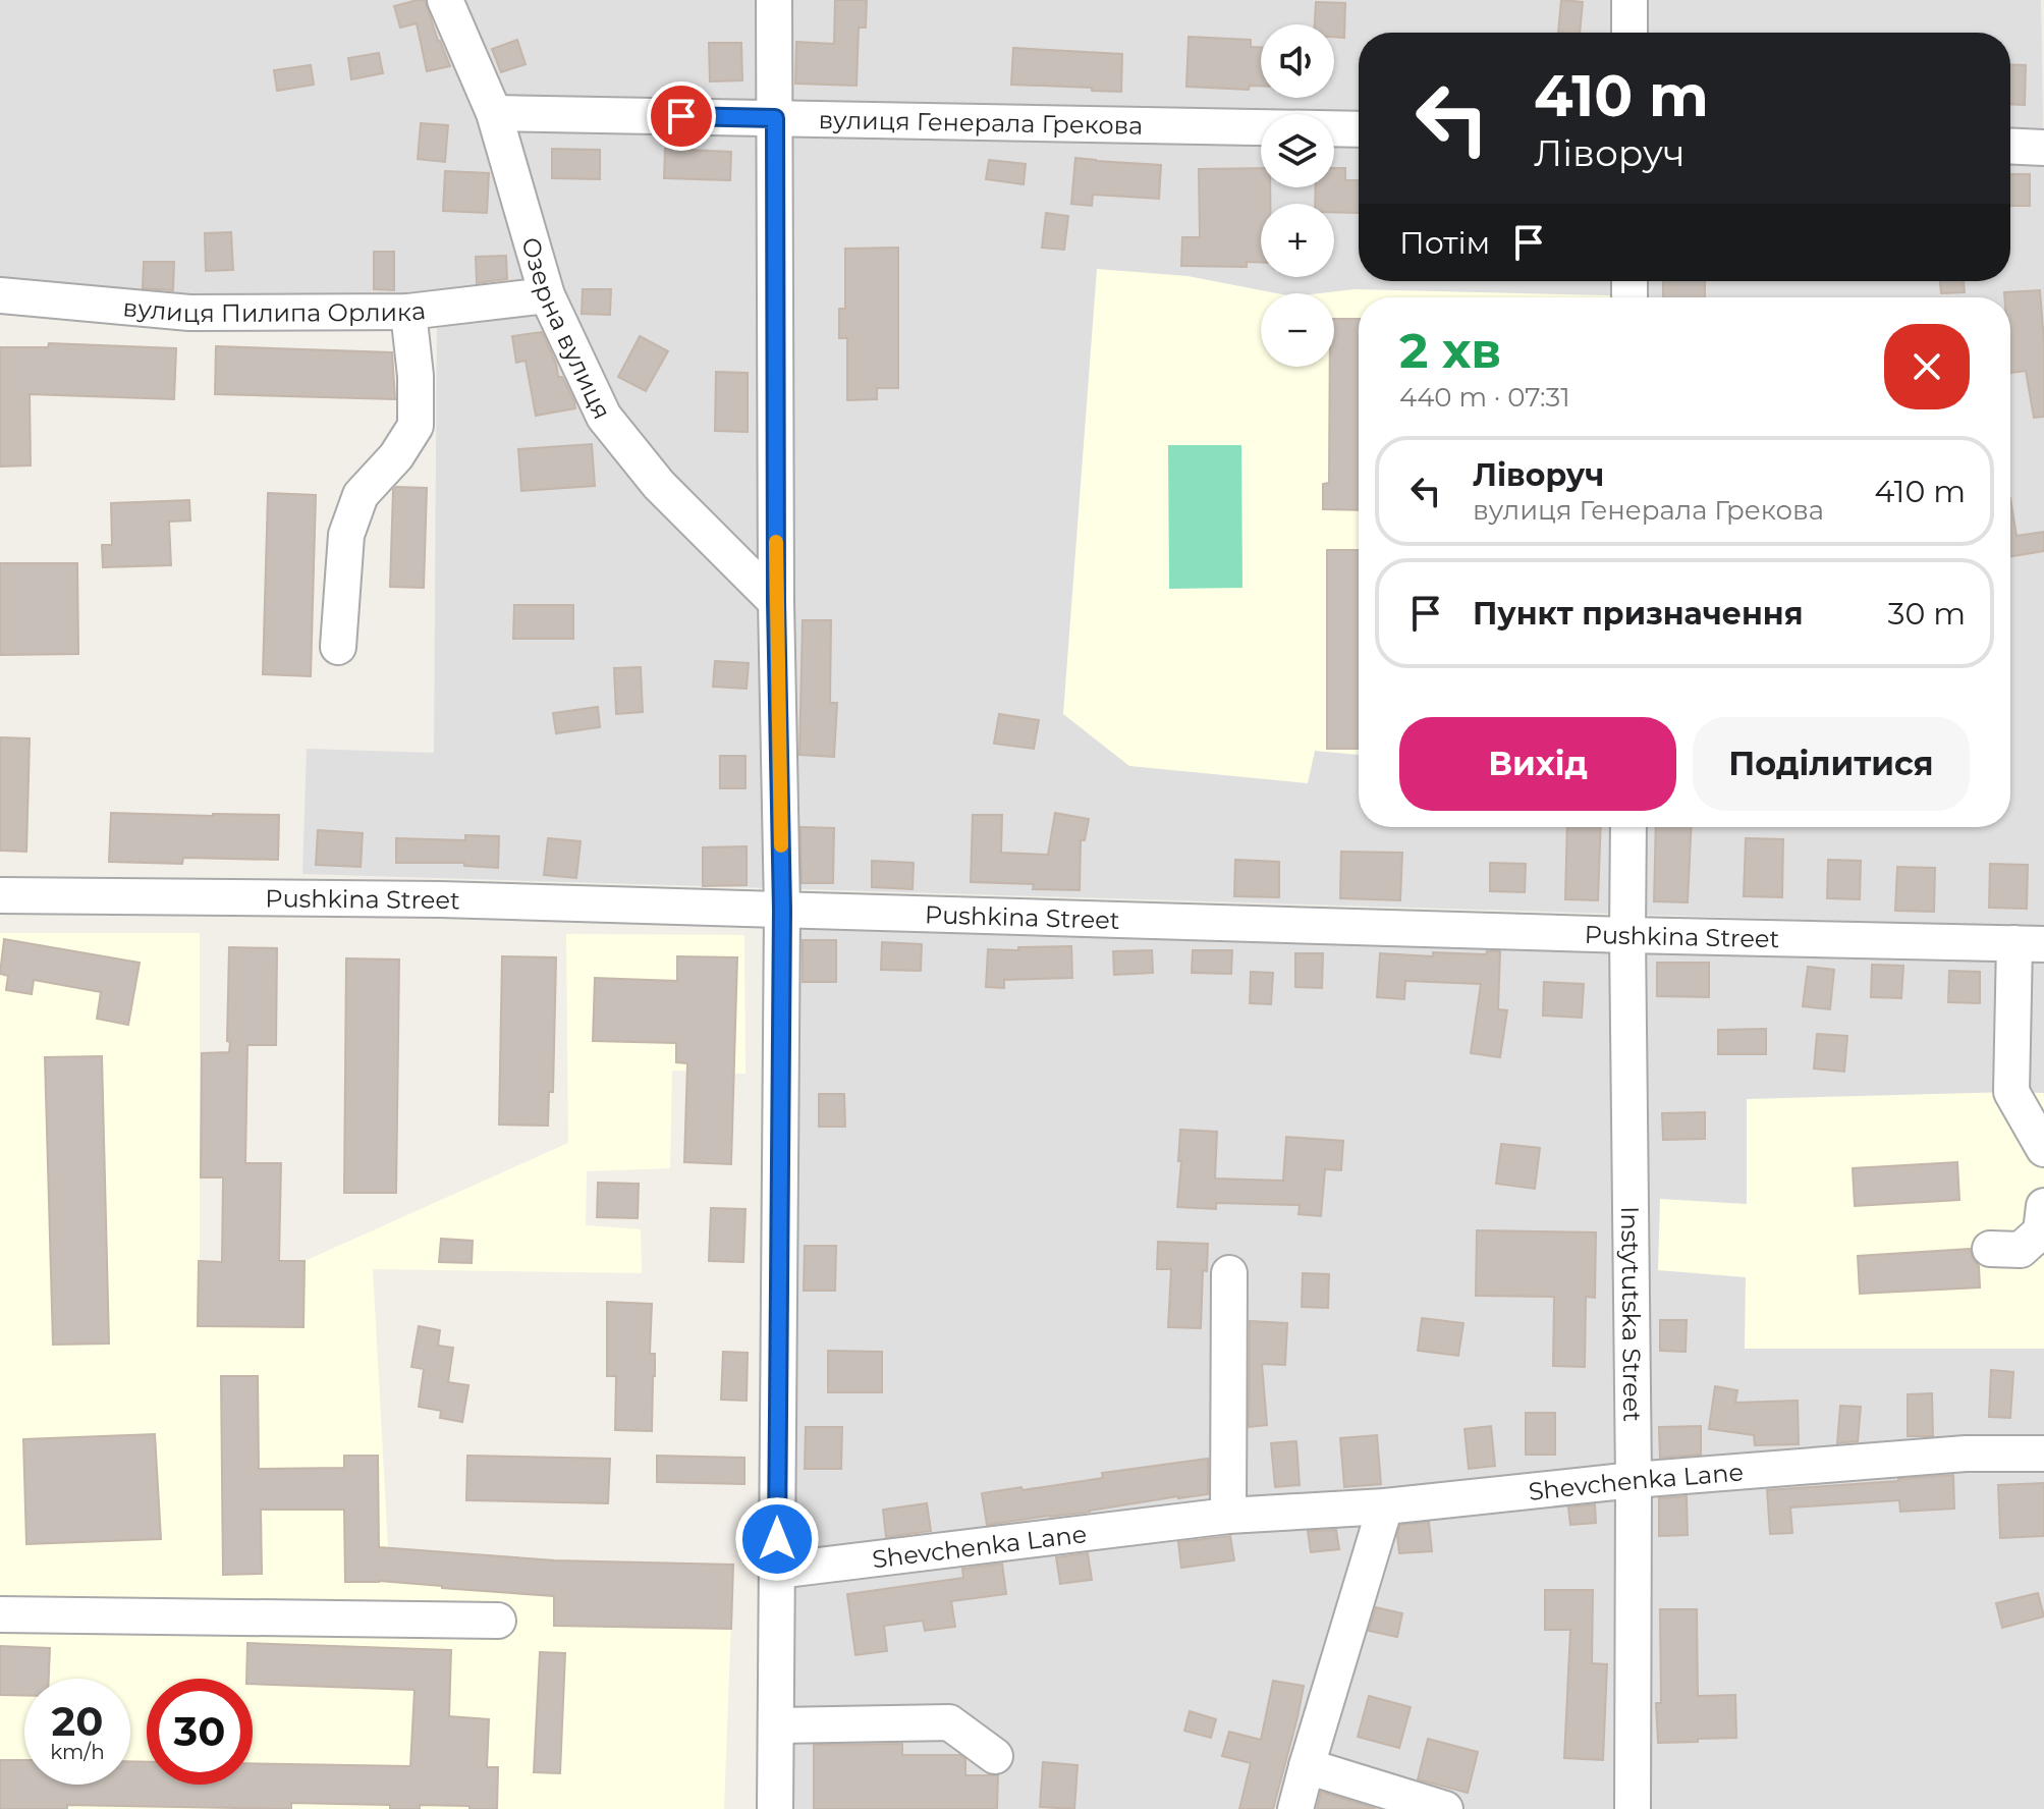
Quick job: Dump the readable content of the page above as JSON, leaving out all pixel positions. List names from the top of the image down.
{
  "streets": {
    "street": [
      "вулиця Генерала Грекова",
      "вулиця Пилипа Орлика",
      "Озерна вулиця",
      "Pushkina Street",
      "Instytutska Street",
      "Shevchenka Lane"
    ]
  },
  "crossings": [
    ["вулиця Генерала Грекова", "Озерна вулиця"],
    ["вулиця Пилипа Орлика", "Озерна вулиця"],
    ["Pushkina Street", "Instytutska Street"],
    ["Instytutska Street", "Shevchenka Lane"]
  ],
  "page": {
    "map_buttons": ["+", "−"],
    "turn": ["410 m", "Ліворуч"],
    "then": "Потім",
    "heading": ["2 хв", "440 m · 07:31"],
    "list": [
      {
        "name": "Ліворуч",
        "note": "вулиця Генерала Грекова",
        "value": "410 m"
      },
      {
        "name": "Пункт призначення",
        "value": "30 m"
      }
    ],
    "buttons": ["Вихід", "Поділитися"],
    "speed": "20 km/h",
    "limit": "30"
  }
}
